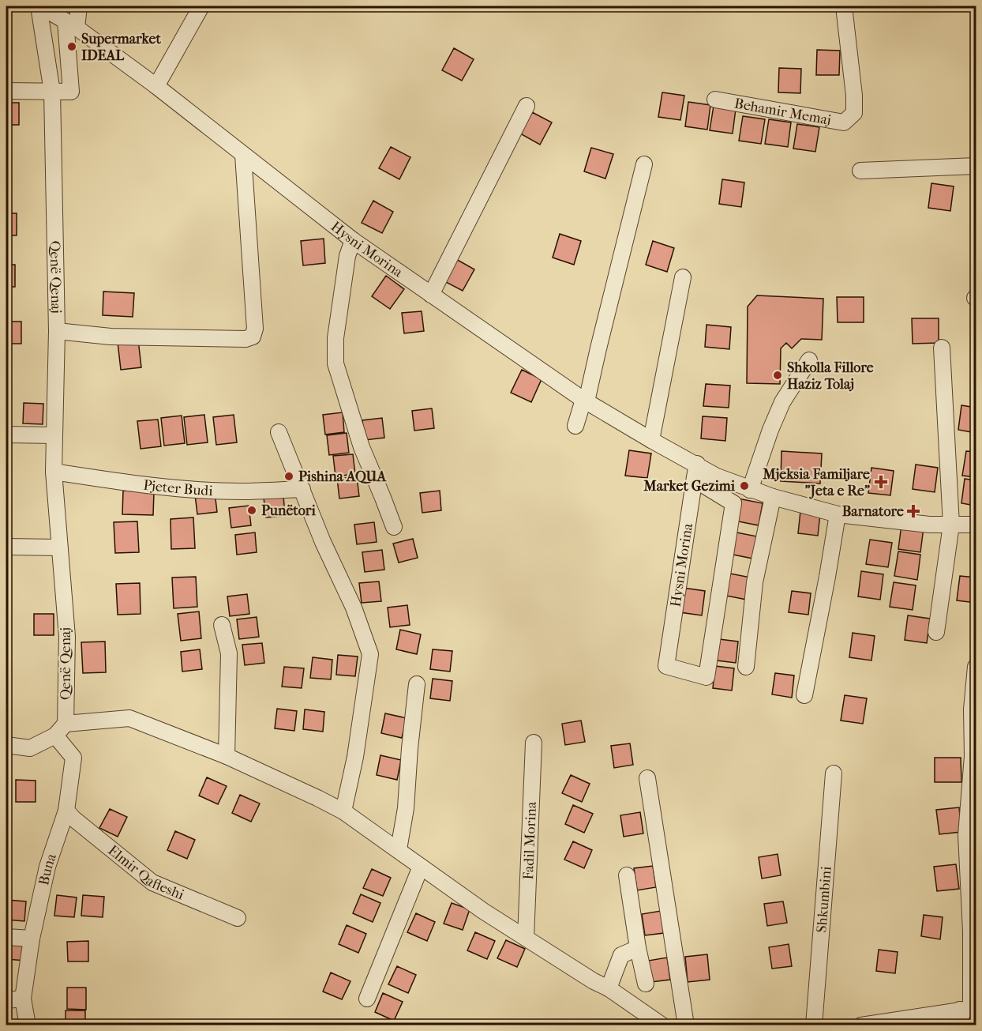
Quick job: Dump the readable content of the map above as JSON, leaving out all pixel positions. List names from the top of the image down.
{
  "streets": {
    "street": [
      "Behamir Memaj",
      "Hysni Morina",
      "Qenë Qenaj",
      "Pjeter Budi",
      "Fadil Morina",
      "Buna",
      "Elmir Qafleshi",
      "Shkumbini"
    ]
  },
  "crossings": [
    ["Hysni Morina", "Qenë Qenaj"],
    ["Qenë Qenaj", "Pjeter Budi"],
    ["Qenë Qenaj", "Buna"],
    ["Buna", "Elmir Qafleshi"]
  ],
  "places": {
    "other": [
      "Supermarket IDEAL",
      "Shkolla Fillore Haziz Tolaj",
      "Pishina AQUA",
      "Market Gezimi",
      "Punëtori"
    ],
    "health": ["Mjeksia Familjare \"Jeta e Re\"", "Barnatore"]
  }
}
